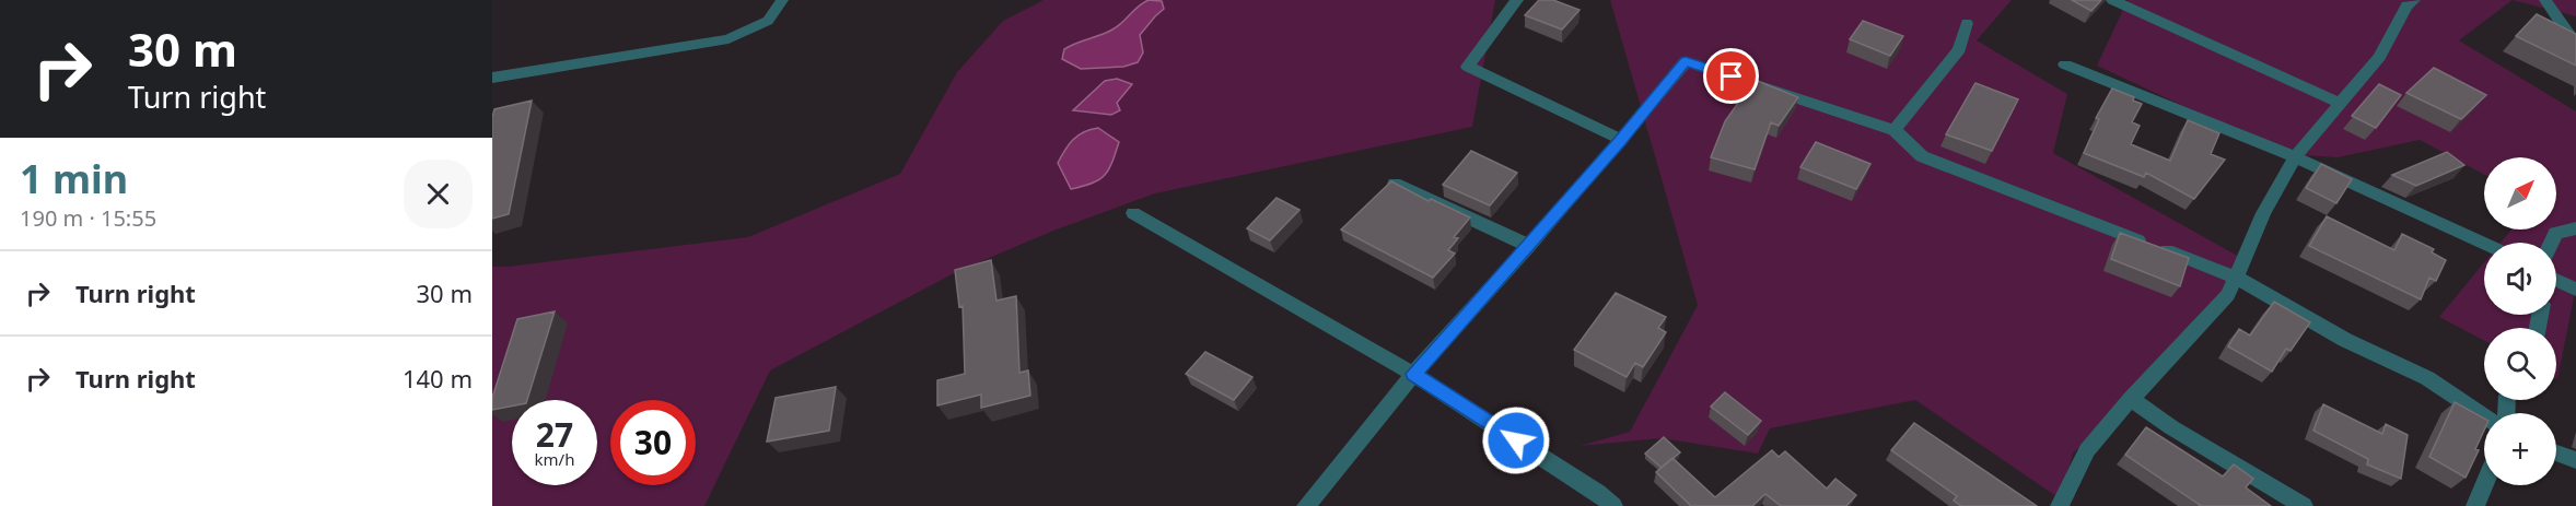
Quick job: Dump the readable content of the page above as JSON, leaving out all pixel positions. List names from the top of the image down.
{
  "north": "top right",
  "page": {
    "turn": ["30 m", "Turn right"],
    "heading": ["1 min", "190 m · 15:55"],
    "map_buttons": "+",
    "list": [
      {
        "name": "Turn right",
        "value": "30 m"
      },
      {
        "name": "Turn right",
        "value": "140 m"
      }
    ],
    "speed": "27 km/h",
    "limit": "30"
  }
}
